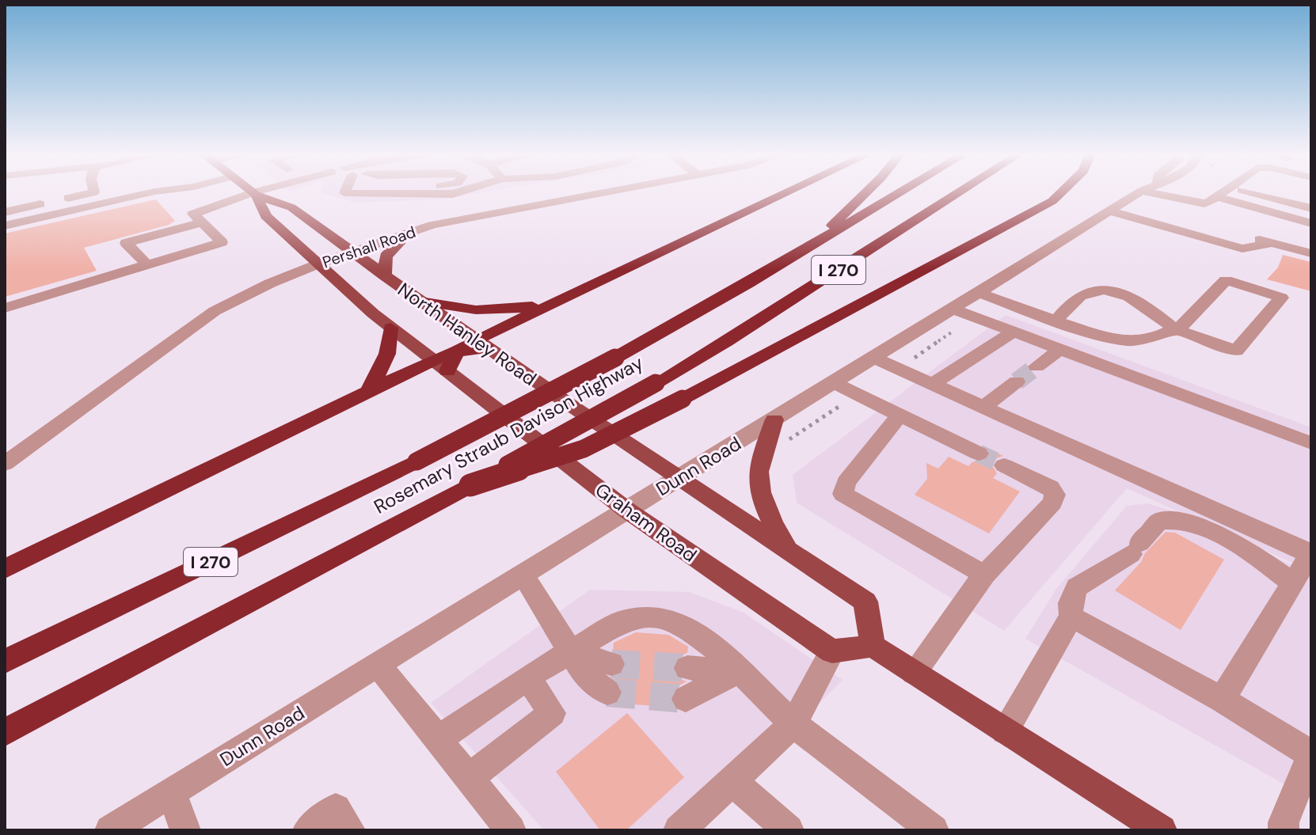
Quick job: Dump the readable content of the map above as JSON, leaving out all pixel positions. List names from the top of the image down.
{
  "streets": {
    "highway": ["I 270", "Rosemary Straub Davison Highway"],
    "main road": ["North Hanley Road", "Graham Road"],
    "street": ["Pershall Road", "Dunn Road"]
  },
  "crossings": [
    ["Pershall Road", "North Hanley Road"],
    ["North Hanley Road", "Dunn Road"],
    ["North Hanley Road", "Graham Road"],
    ["Dunn Road", "Graham Road"]
  ]
}
